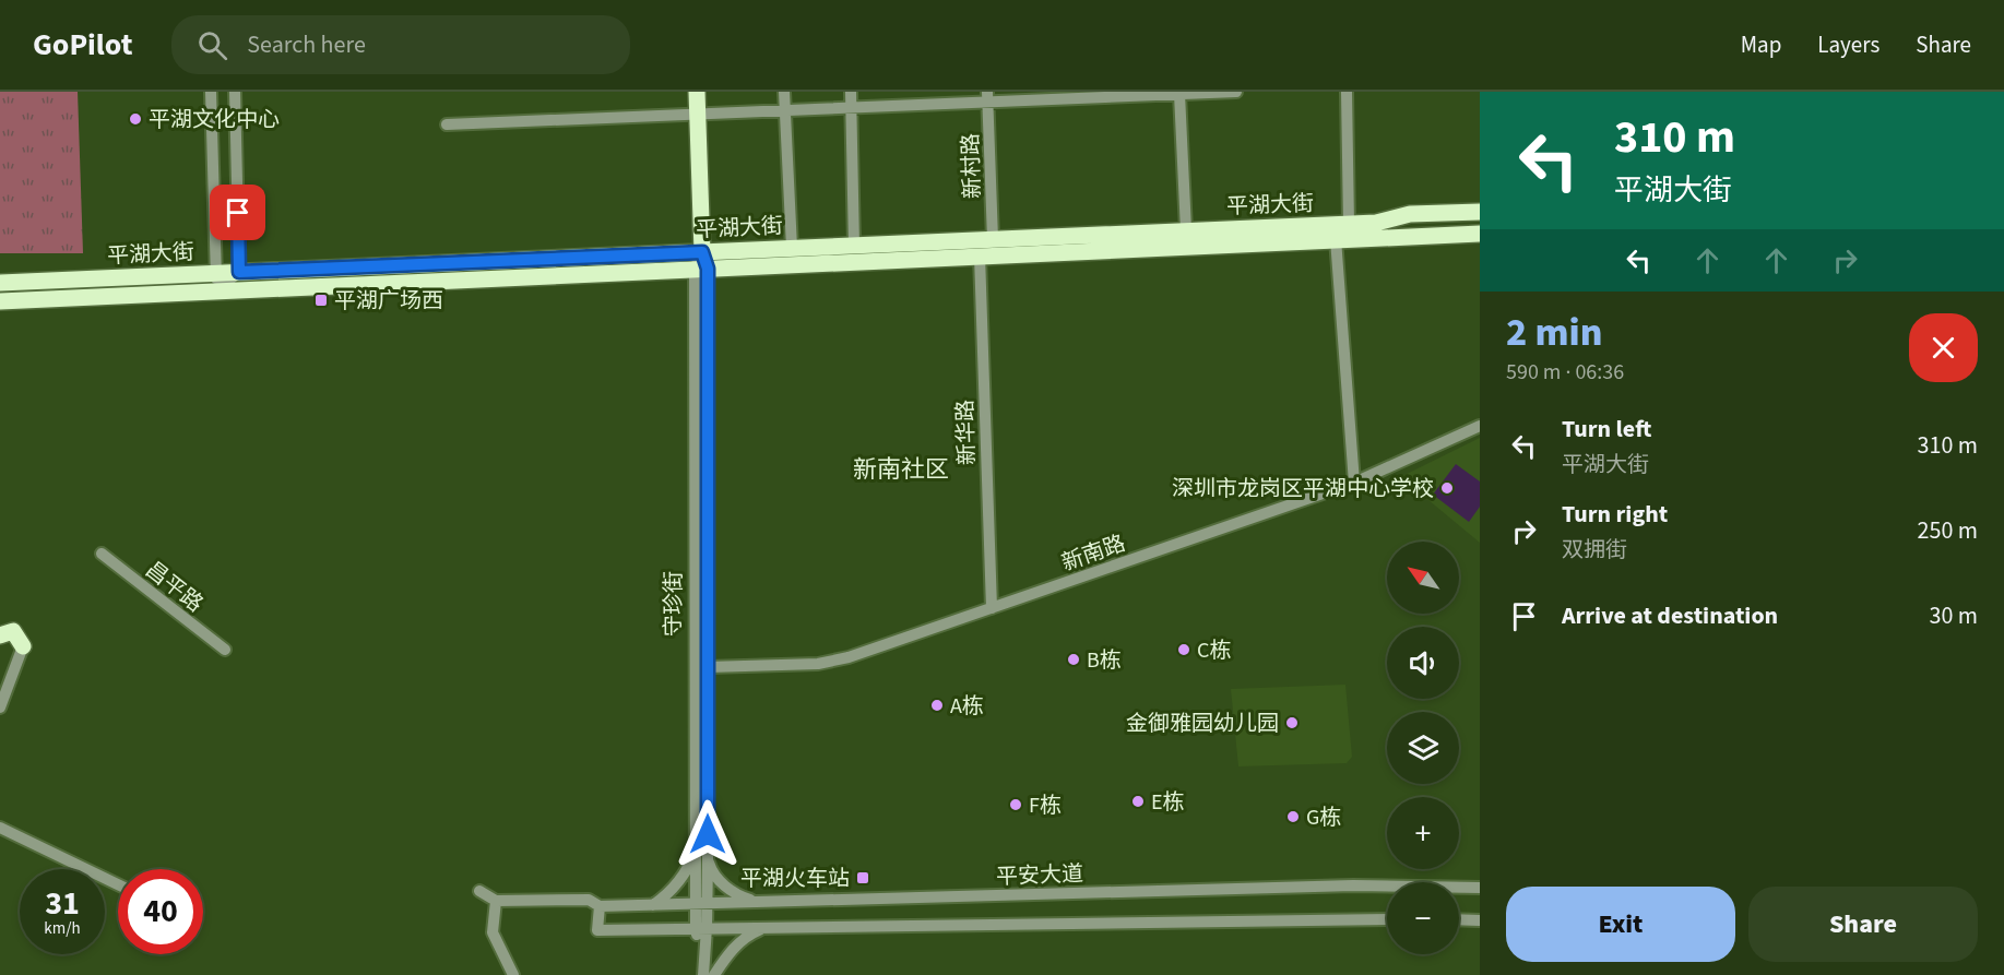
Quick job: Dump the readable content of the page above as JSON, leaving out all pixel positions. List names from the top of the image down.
{
  "streets": {
    "main road": ["平湖大街", "守珍街"],
    "street": [
      "新村路",
      "新华路",
      "新南路",
      "昌平路",
      "平安大道"
    ]
  },
  "crossings": [
    ["新村路", "平湖大街"],
    ["平湖大街", "新华路"],
    ["平湖大街", "守珍街"],
    ["新华路", "新南路"],
    ["新南路", "守珍街"],
    ["守珍街", "平安大道"]
  ],
  "districts": ["新南社区"],
  "places": {
    "other": [
      "平湖文化中心",
      "深圳市龙岗区平湖中心学校",
      "C栋",
      "B栋",
      "A栋",
      "金御雅园幼儿园",
      "E栋",
      "F栋",
      "G栋"
    ],
    "transit": ["平湖广场西", "平湖火车站"]
  },
  "north": "top left",
  "page": {
    "header": "GoPilot",
    "search": "Search here",
    "nav": ["Map", "Layers", "Share"],
    "turn": ["310 m", "平湖大街"],
    "heading": ["2 min", "590 m · 06:36"],
    "list": [
      {
        "name": "Turn left",
        "note": "平湖大街",
        "value": "310 m"
      },
      {
        "name": "Turn right",
        "note": "双拥街",
        "value": "250 m"
      },
      {
        "name": "Arrive at destination",
        "value": "30 m"
      }
    ],
    "map_buttons": ["+", "−"],
    "speed": "31 km/h",
    "limit": "40",
    "buttons": ["Exit", "Share"]
  }
}
